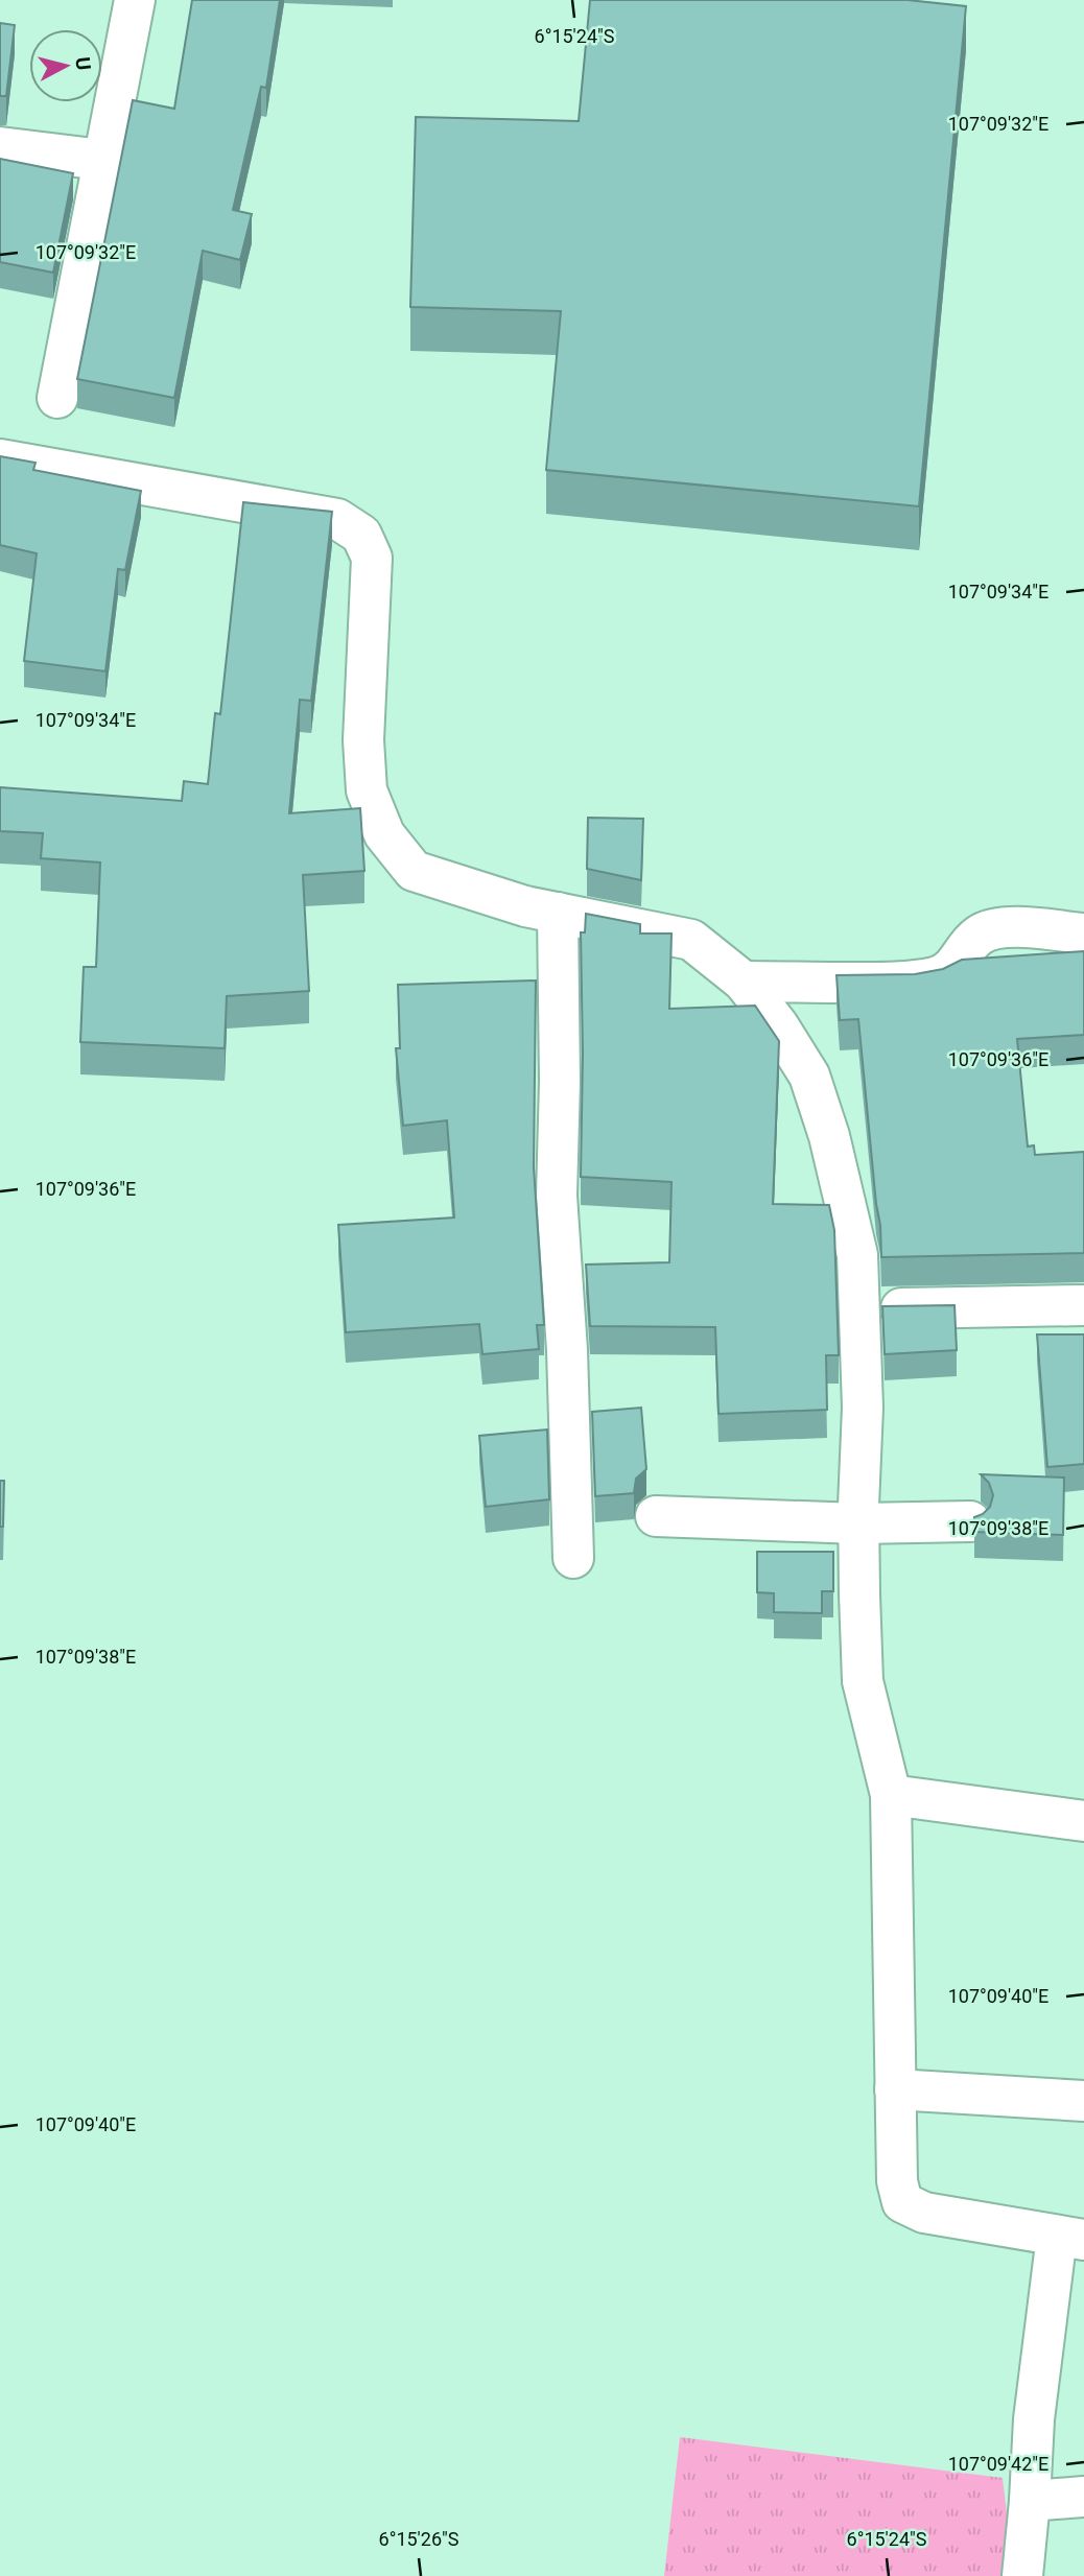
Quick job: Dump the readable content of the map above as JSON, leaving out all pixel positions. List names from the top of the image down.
{
  "north": "right",
  "coordinates": [
    "6°15'24\"S",
    "107°09'32\"E",
    "107°09'34\"E",
    "107°09'36\"E",
    "107°09'38\"E",
    "107°09'40\"E",
    "107°09'42\"E",
    "6°15'26\"S"
  ]
}
